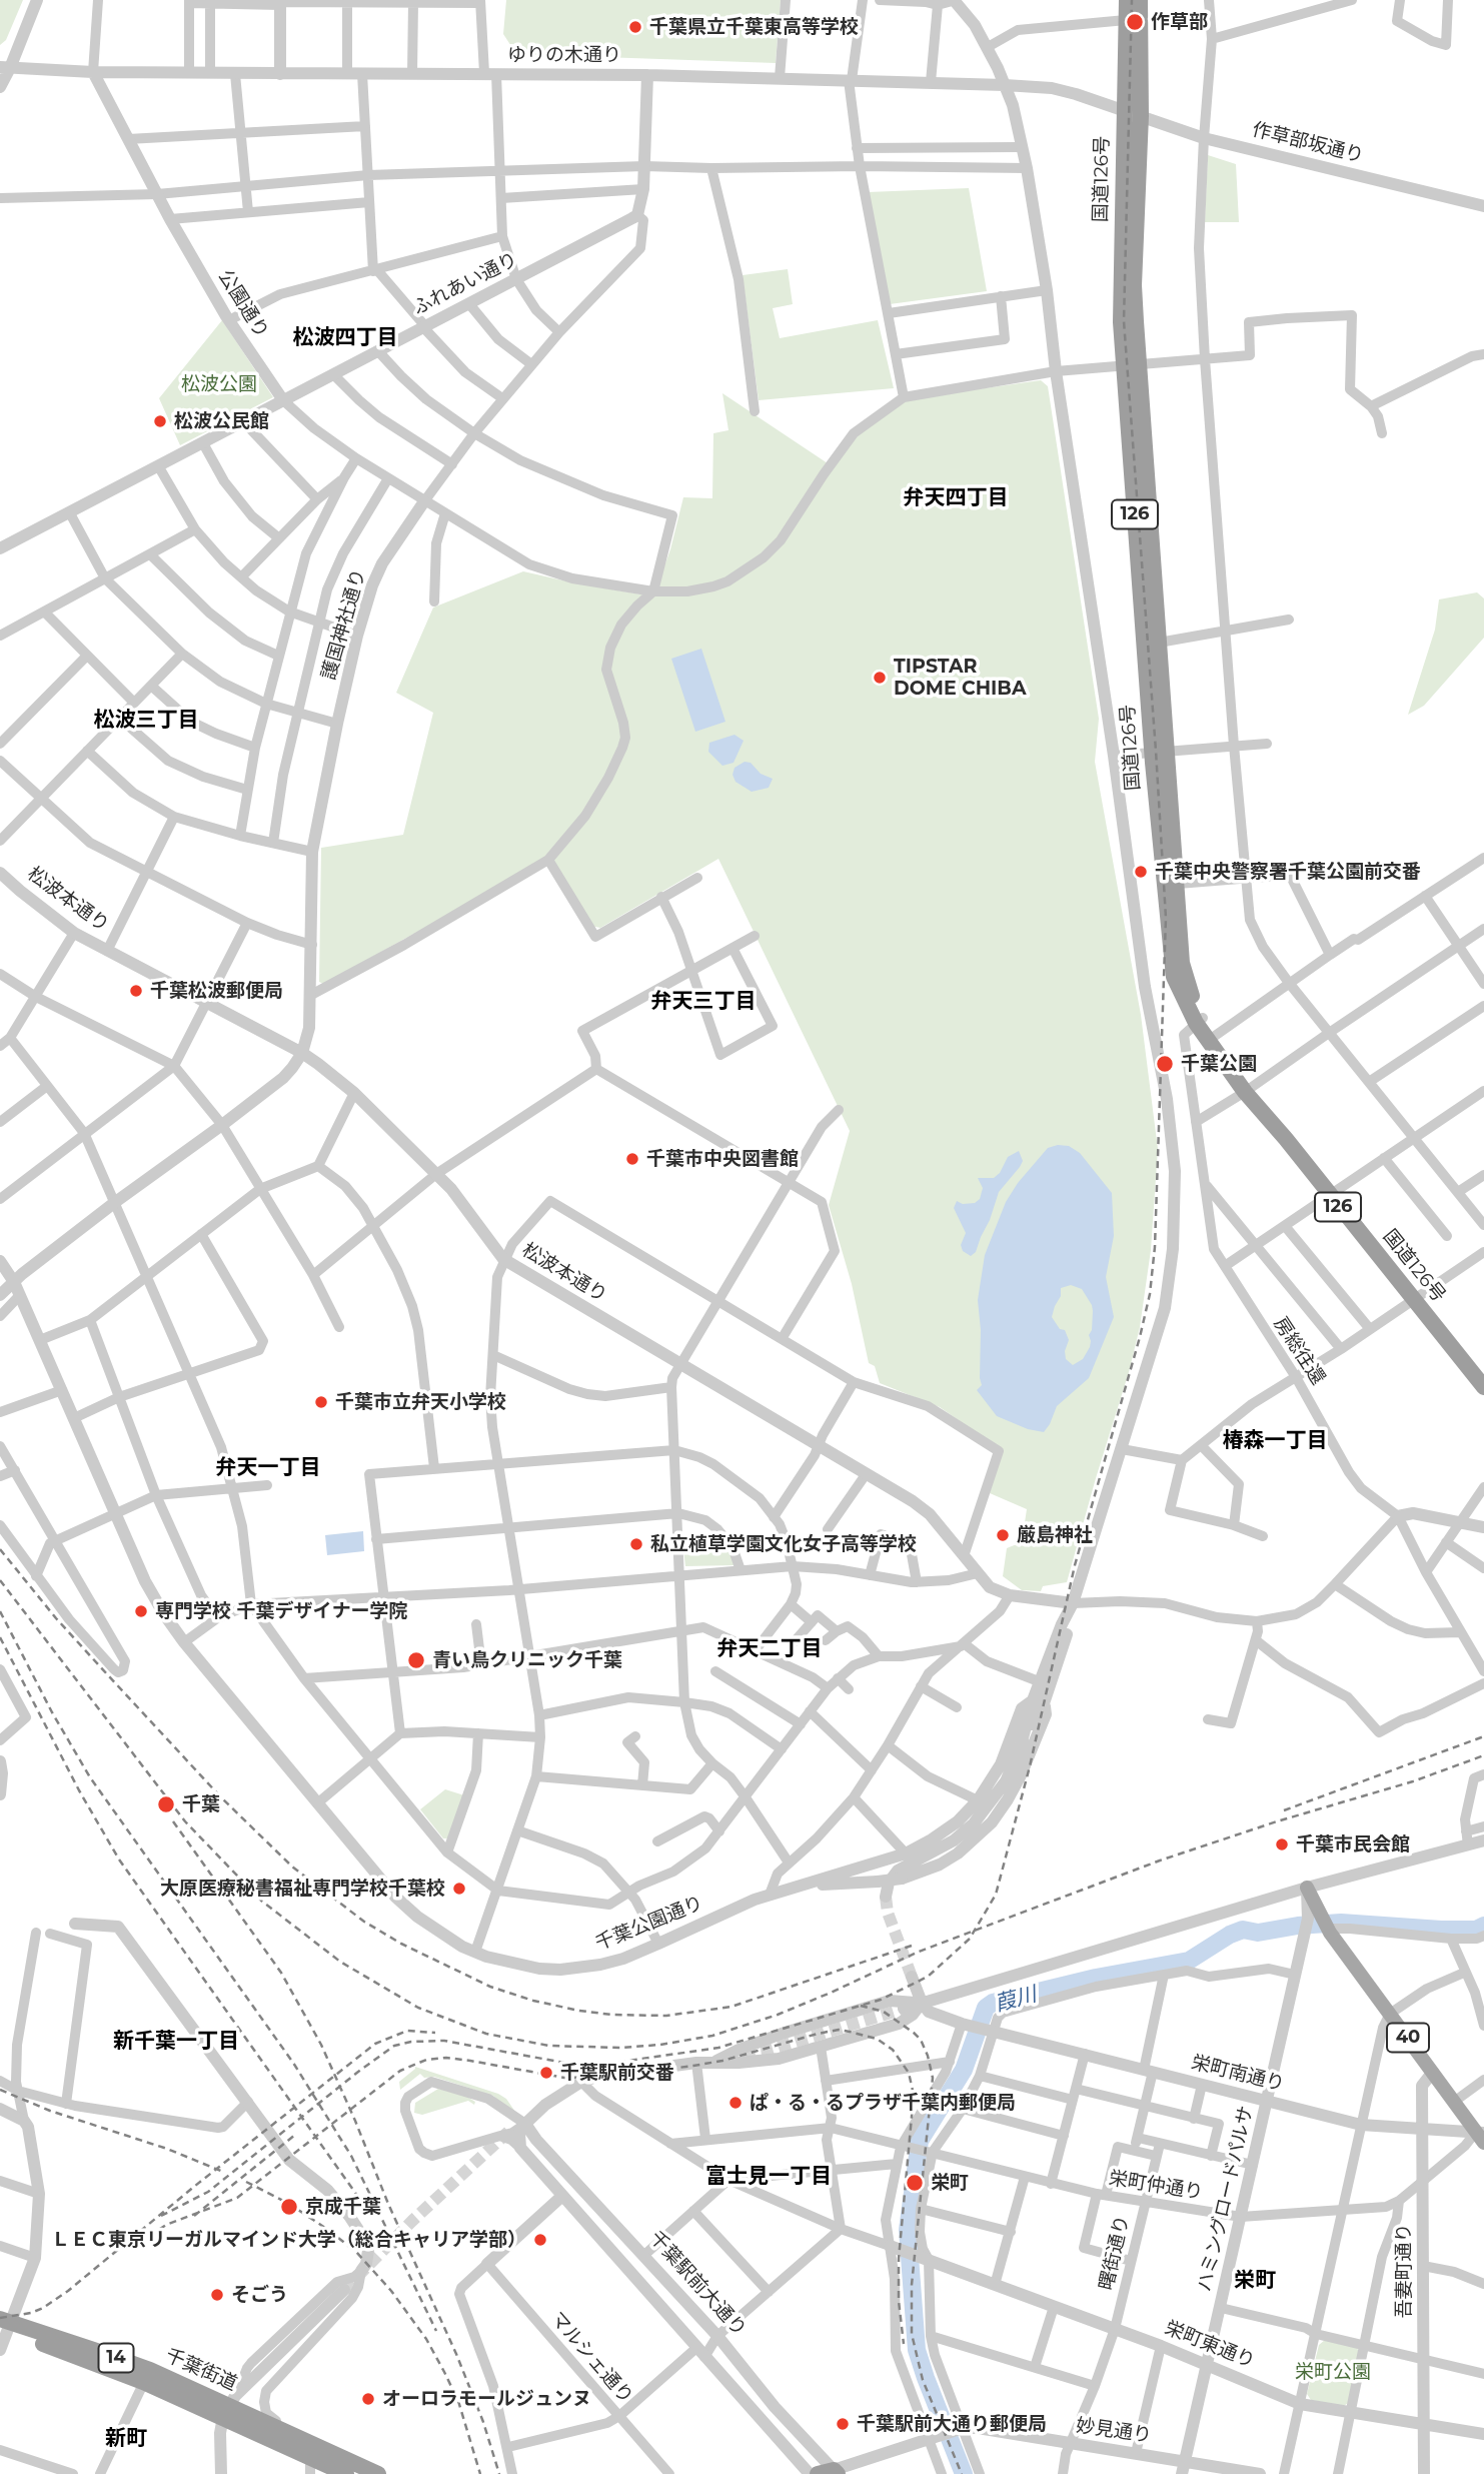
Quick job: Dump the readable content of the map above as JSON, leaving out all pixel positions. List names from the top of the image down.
{
  "streets": {
    "highway": [
      "国道126号",
      "126",
      "14",
      "千葉街道"
    ],
    "main road": ["40"],
    "street": [
      "ゆりの木通り",
      "作草部坂通り",
      "ふれあい通り",
      "公園通り",
      "護国神社通り",
      "松波本通り",
      "房総往還",
      "千葉公園通り",
      "栄町南通り",
      "栄町仲通り",
      "ハミングロードパルサ",
      "曙街通り",
      "吾妻町通り",
      "千葉駅前大通り",
      "栄町東通り",
      "マルシェ通り",
      "妙見通り"
    ]
  },
  "crossings": [
    ["ゆりの木通り", "作草部坂通り"],
    ["ゆりの木通り", "国道126号"],
    ["ゆりの木通り", "公園通り"],
    ["作草部坂通り", "国道126号"],
    ["国道126号", "房総往還"],
    ["ふれあい通り", "公園通り"],
    ["ふれあい通り", "護国神社通り"],
    ["公園通り", "護国神社通り"],
    ["護国神社通り", "松波本通り"],
    ["40", "栄町南通り"],
    ["40", "栄町仲通り"],
    ["40", "ハミングロードパルサ"],
    ["40", "吾妻町通り"],
    ["栄町南通り", "栄町仲通り"],
    ["栄町南通り", "ハミングロードパルサ"],
    ["栄町南通り", "吾妻町通り"],
    ["栄町仲通り", "ハミングロードパルサ"],
    ["栄町仲通り", "曙街通り"],
    ["栄町仲通り", "吾妻町通り"],
    ["ハミングロードパルサ", "栄町東通り"],
    ["ハミングロードパルサ", "妙見通り"],
    ["曙街通り", "栄町東通り"],
    ["曙街通り", "妙見通り"],
    ["吾妻町通り", "栄町東通り"]
  ],
  "districts": [
    "松波四丁目",
    "弁天四丁目",
    "松波三丁目",
    "弁天三丁目",
    "椿森一丁目",
    "弁天一丁目",
    "弁天二丁目",
    "新千葉一丁目",
    "富士見一丁目",
    "栄町",
    "新町"
  ],
  "water": ["葭川"],
  "parks": ["松波公園", "栄町公園"],
  "places": [
    "作草部",
    "千葉県立千葉東高等学校",
    "松波公民館",
    "TIPSTAR DOME CHIBA",
    "千葉中央警察署千葉公園前交番",
    "千葉松波郵便局",
    "千葉公園",
    "千葉市中央図書館",
    "千葉市立弁天小学校",
    "厳島神社",
    "私立植草学園文化女子高等学校",
    "専門学校 千葉デザイナー学院",
    "青い鳥クリニック千葉",
    "千葉",
    "千葉市民会館",
    "大原医療秘書福祉専門学校千葉校",
    "千葉駅前交番",
    "ぱ・る・るプラザ千葉内郵便局",
    "栄町",
    "京成千葉",
    "ＬＥＣ東京リーガルマインド大学（総合キャリア学部）",
    "そごう",
    "オーロラモールジュンヌ",
    "千葉駅前大通り郵便局"
  ]
}
